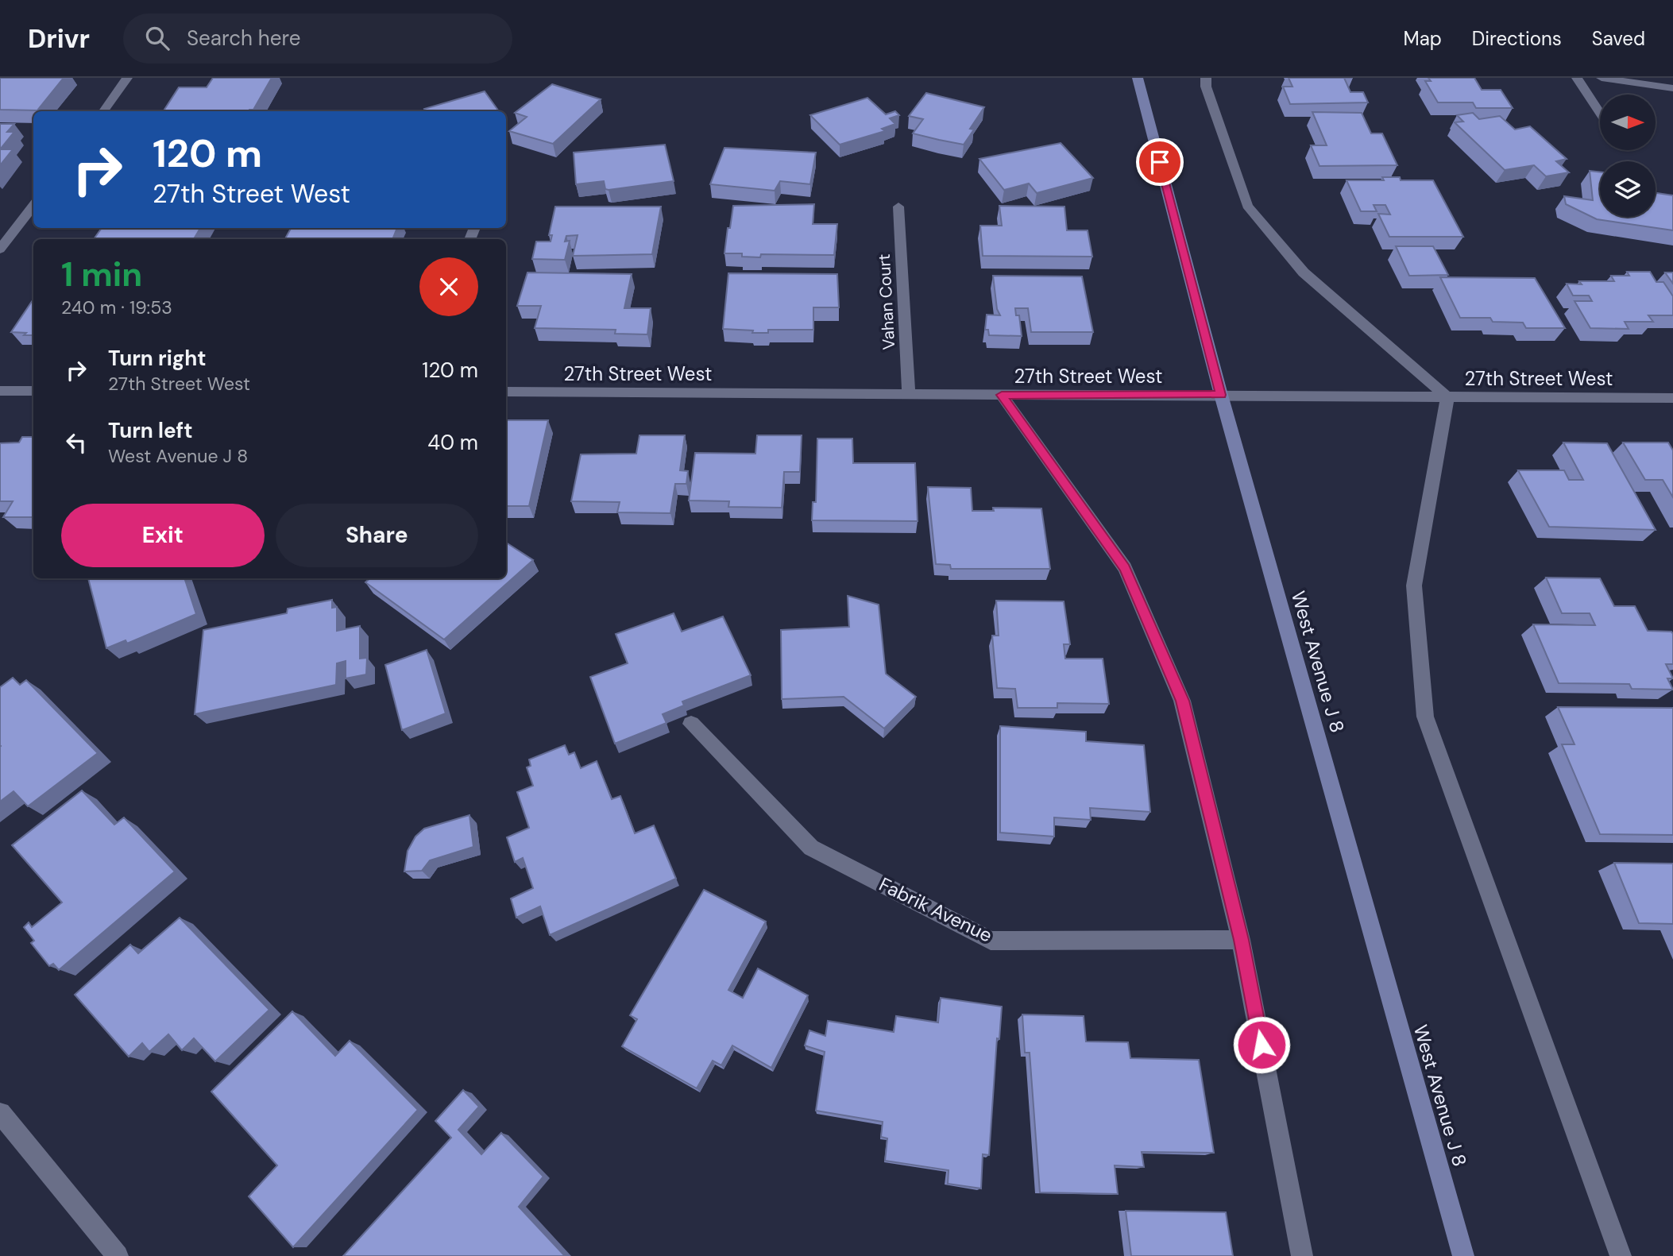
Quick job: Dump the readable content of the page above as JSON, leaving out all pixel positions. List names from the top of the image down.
{
  "streets": {
    "street": [
      "Vahan Court",
      "27th Street West",
      "West Avenue J 8",
      "Fabrik Avenue"
    ]
  },
  "crossings": [
    ["Vahan Court", "27th Street West"],
    ["27th Street West", "West Avenue J 8"]
  ],
  "north": "right",
  "page": {
    "header": "Drivr",
    "search": "Search here",
    "nav": ["Map", "Directions", "Saved"],
    "turn": ["120 m", "27th Street West"],
    "heading": ["1 min", "240 m · 19:53"],
    "list": [
      {
        "name": "Turn right",
        "note": "27th Street West",
        "value": "120 m"
      },
      {
        "name": "Turn left",
        "note": "West Avenue J 8",
        "value": "40 m"
      }
    ],
    "buttons": ["Exit", "Share"]
  }
}
